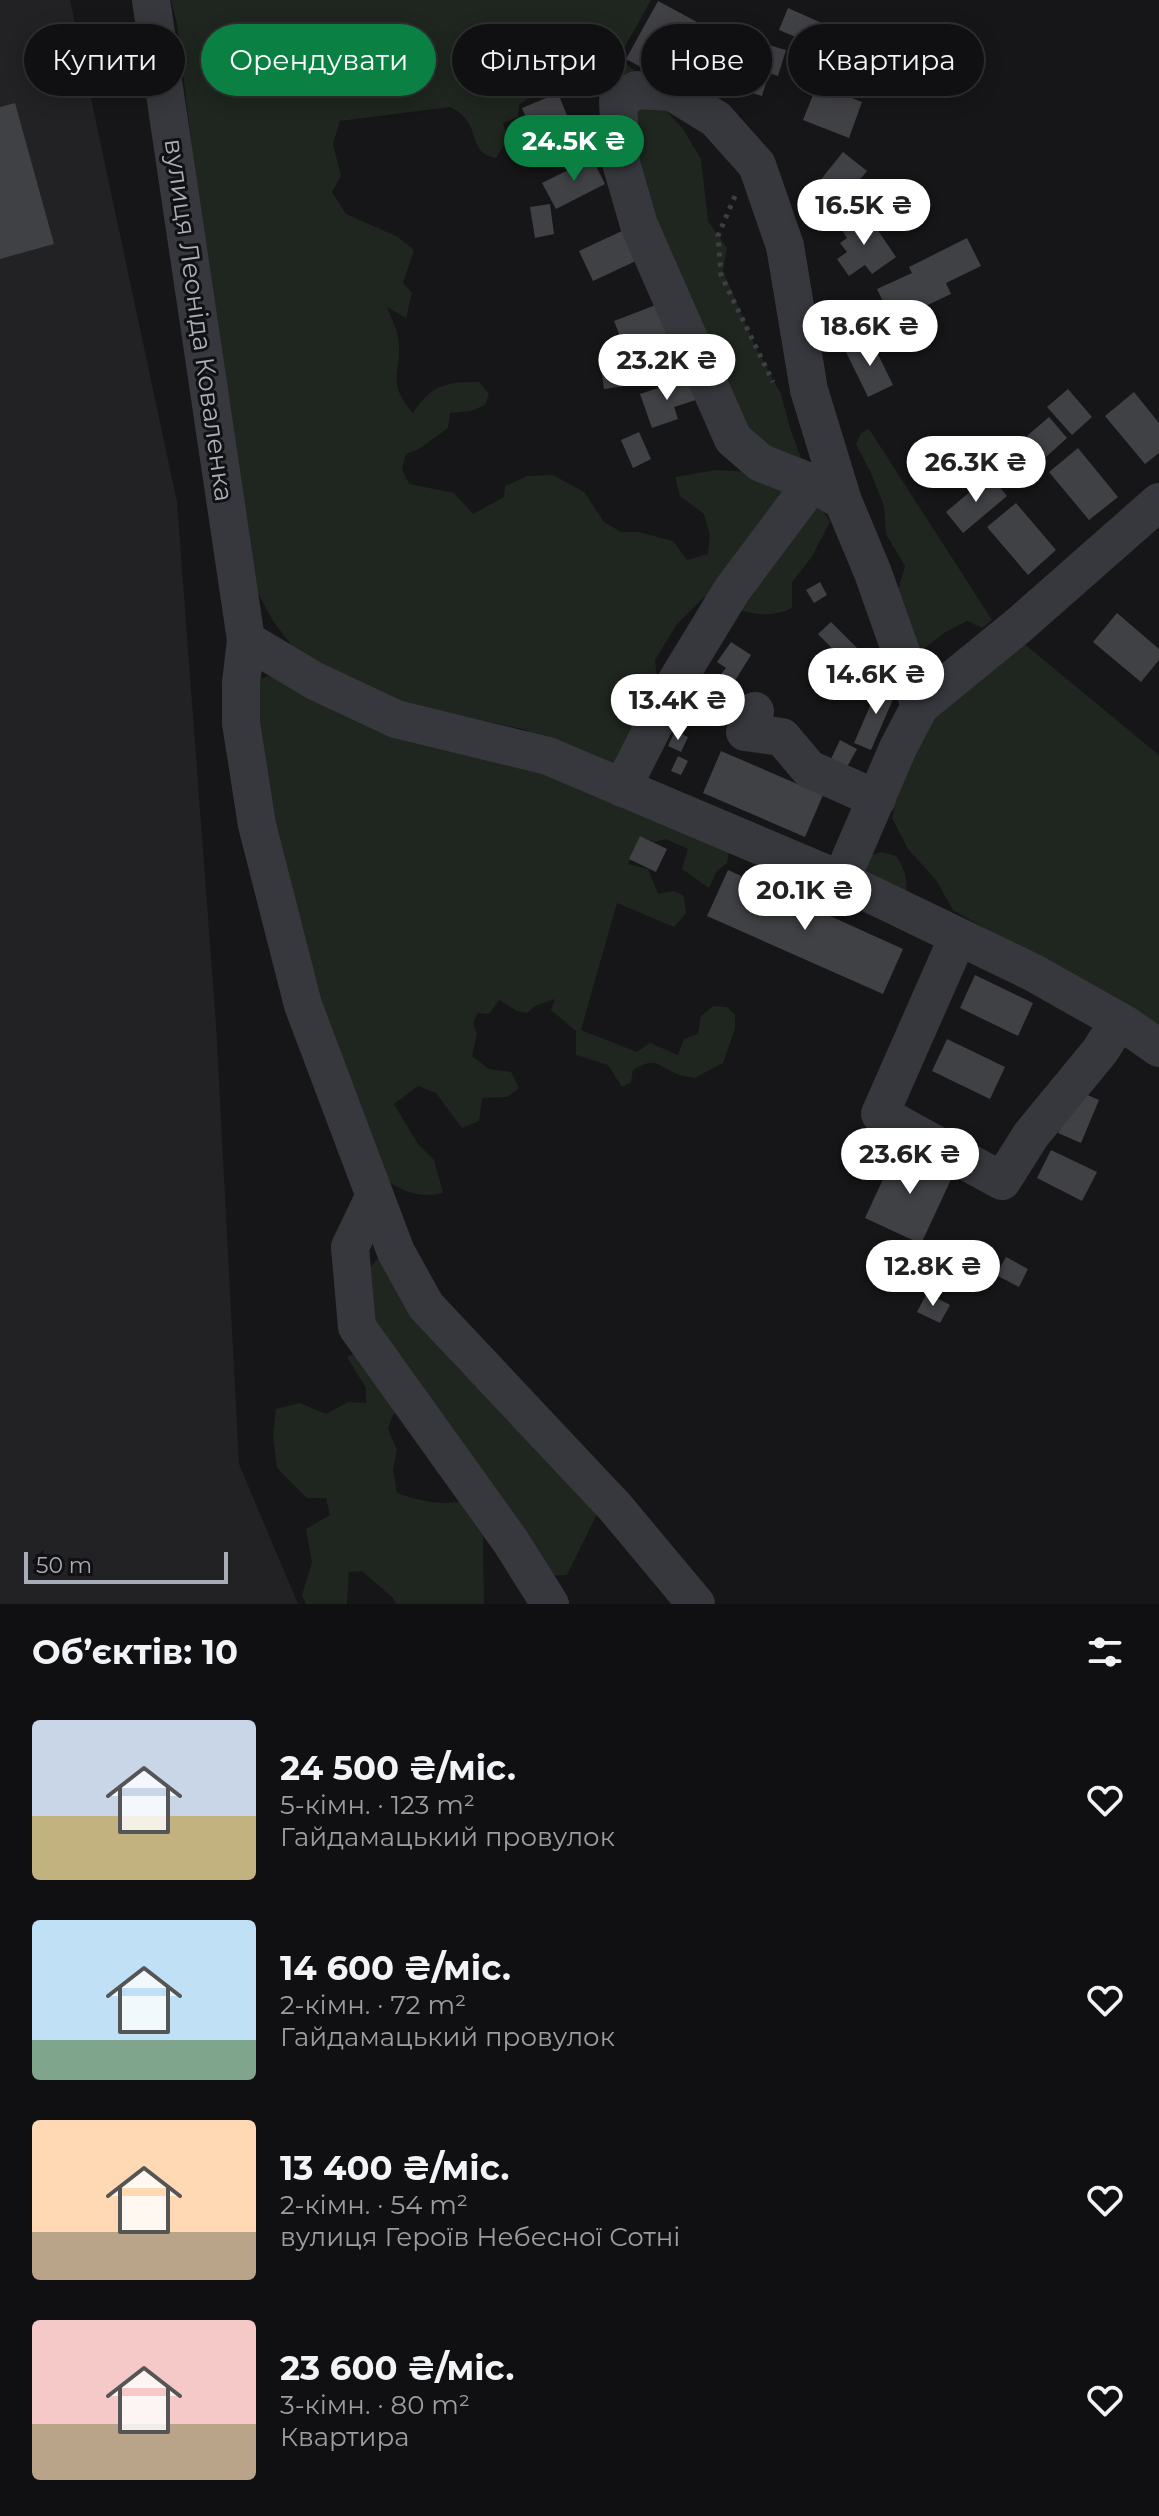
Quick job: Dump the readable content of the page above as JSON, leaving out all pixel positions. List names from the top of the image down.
{
  "streets": {
    "street": ["вулиця Леоніда Коваленка"]
  },
  "scale_bar": "50 m",
  "page": {
    "chip": [
      "Купити",
      "Орендувати",
      "Фільтри",
      "Нове",
      "Квартира"
    ],
    "price": [
      "24.5K ₴",
      "16.5K ₴",
      "18.6K ₴",
      "23.2K ₴",
      "26.3K ₴",
      "14.6K ₴",
      "13.4K ₴",
      "20.1K ₴",
      "23.6K ₴",
      "12.8K ₴"
    ],
    "scale": "50 m",
    "heading": "Об’єктів: 10",
    "list": [
      {
        "name": "24 500 ₴/міс.",
        "note": "5-кімн. · 123 m² · Гайдамацький провулок"
      },
      {
        "name": "14 600 ₴/міс.",
        "note": "2-кімн. · 72 m² · Гайдамацький провулок"
      },
      {
        "name": "13 400 ₴/міс.",
        "note": "2-кімн. · 54 m² · вулиця Героїв Небесної Сотні"
      },
      {
        "name": "23 600 ₴/міс.",
        "note": "3-кімн. · 80 m² · Квартира"
      }
    ]
  }
}
